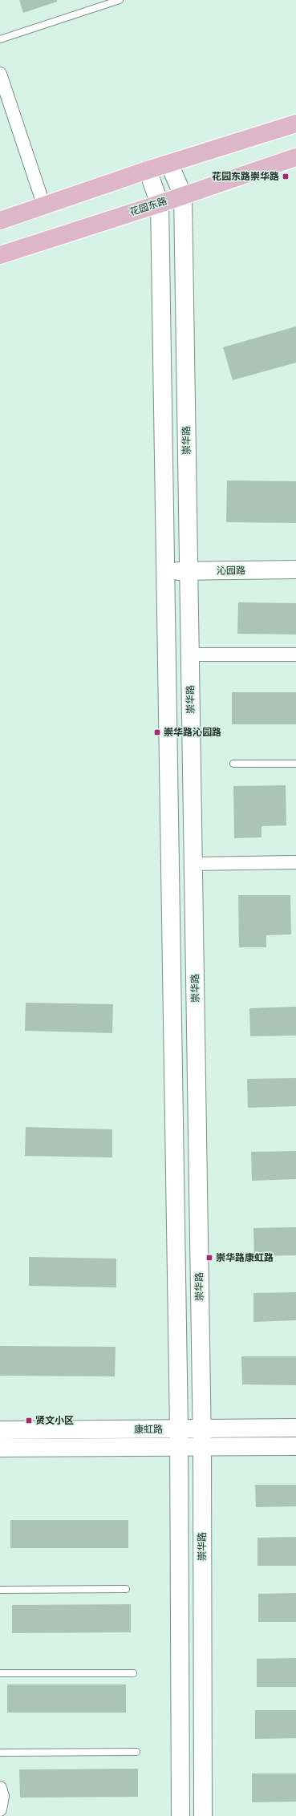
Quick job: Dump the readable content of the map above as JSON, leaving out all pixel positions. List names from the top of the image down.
{
  "streets": {
    "main road": [
      "花园东路",
      "崇华路",
      "沁园路",
      "康虹路"
    ]
  },
  "crossings": [
    ["花园东路", "崇华路"],
    ["崇华路", "沁园路"],
    ["崇华路", "康虹路"]
  ],
  "places": {
    "transit": [
      "花园东路崇华路",
      "崇华路沁园路",
      "崇华路康虹路",
      "贤文小区"
    ]
  }
}
